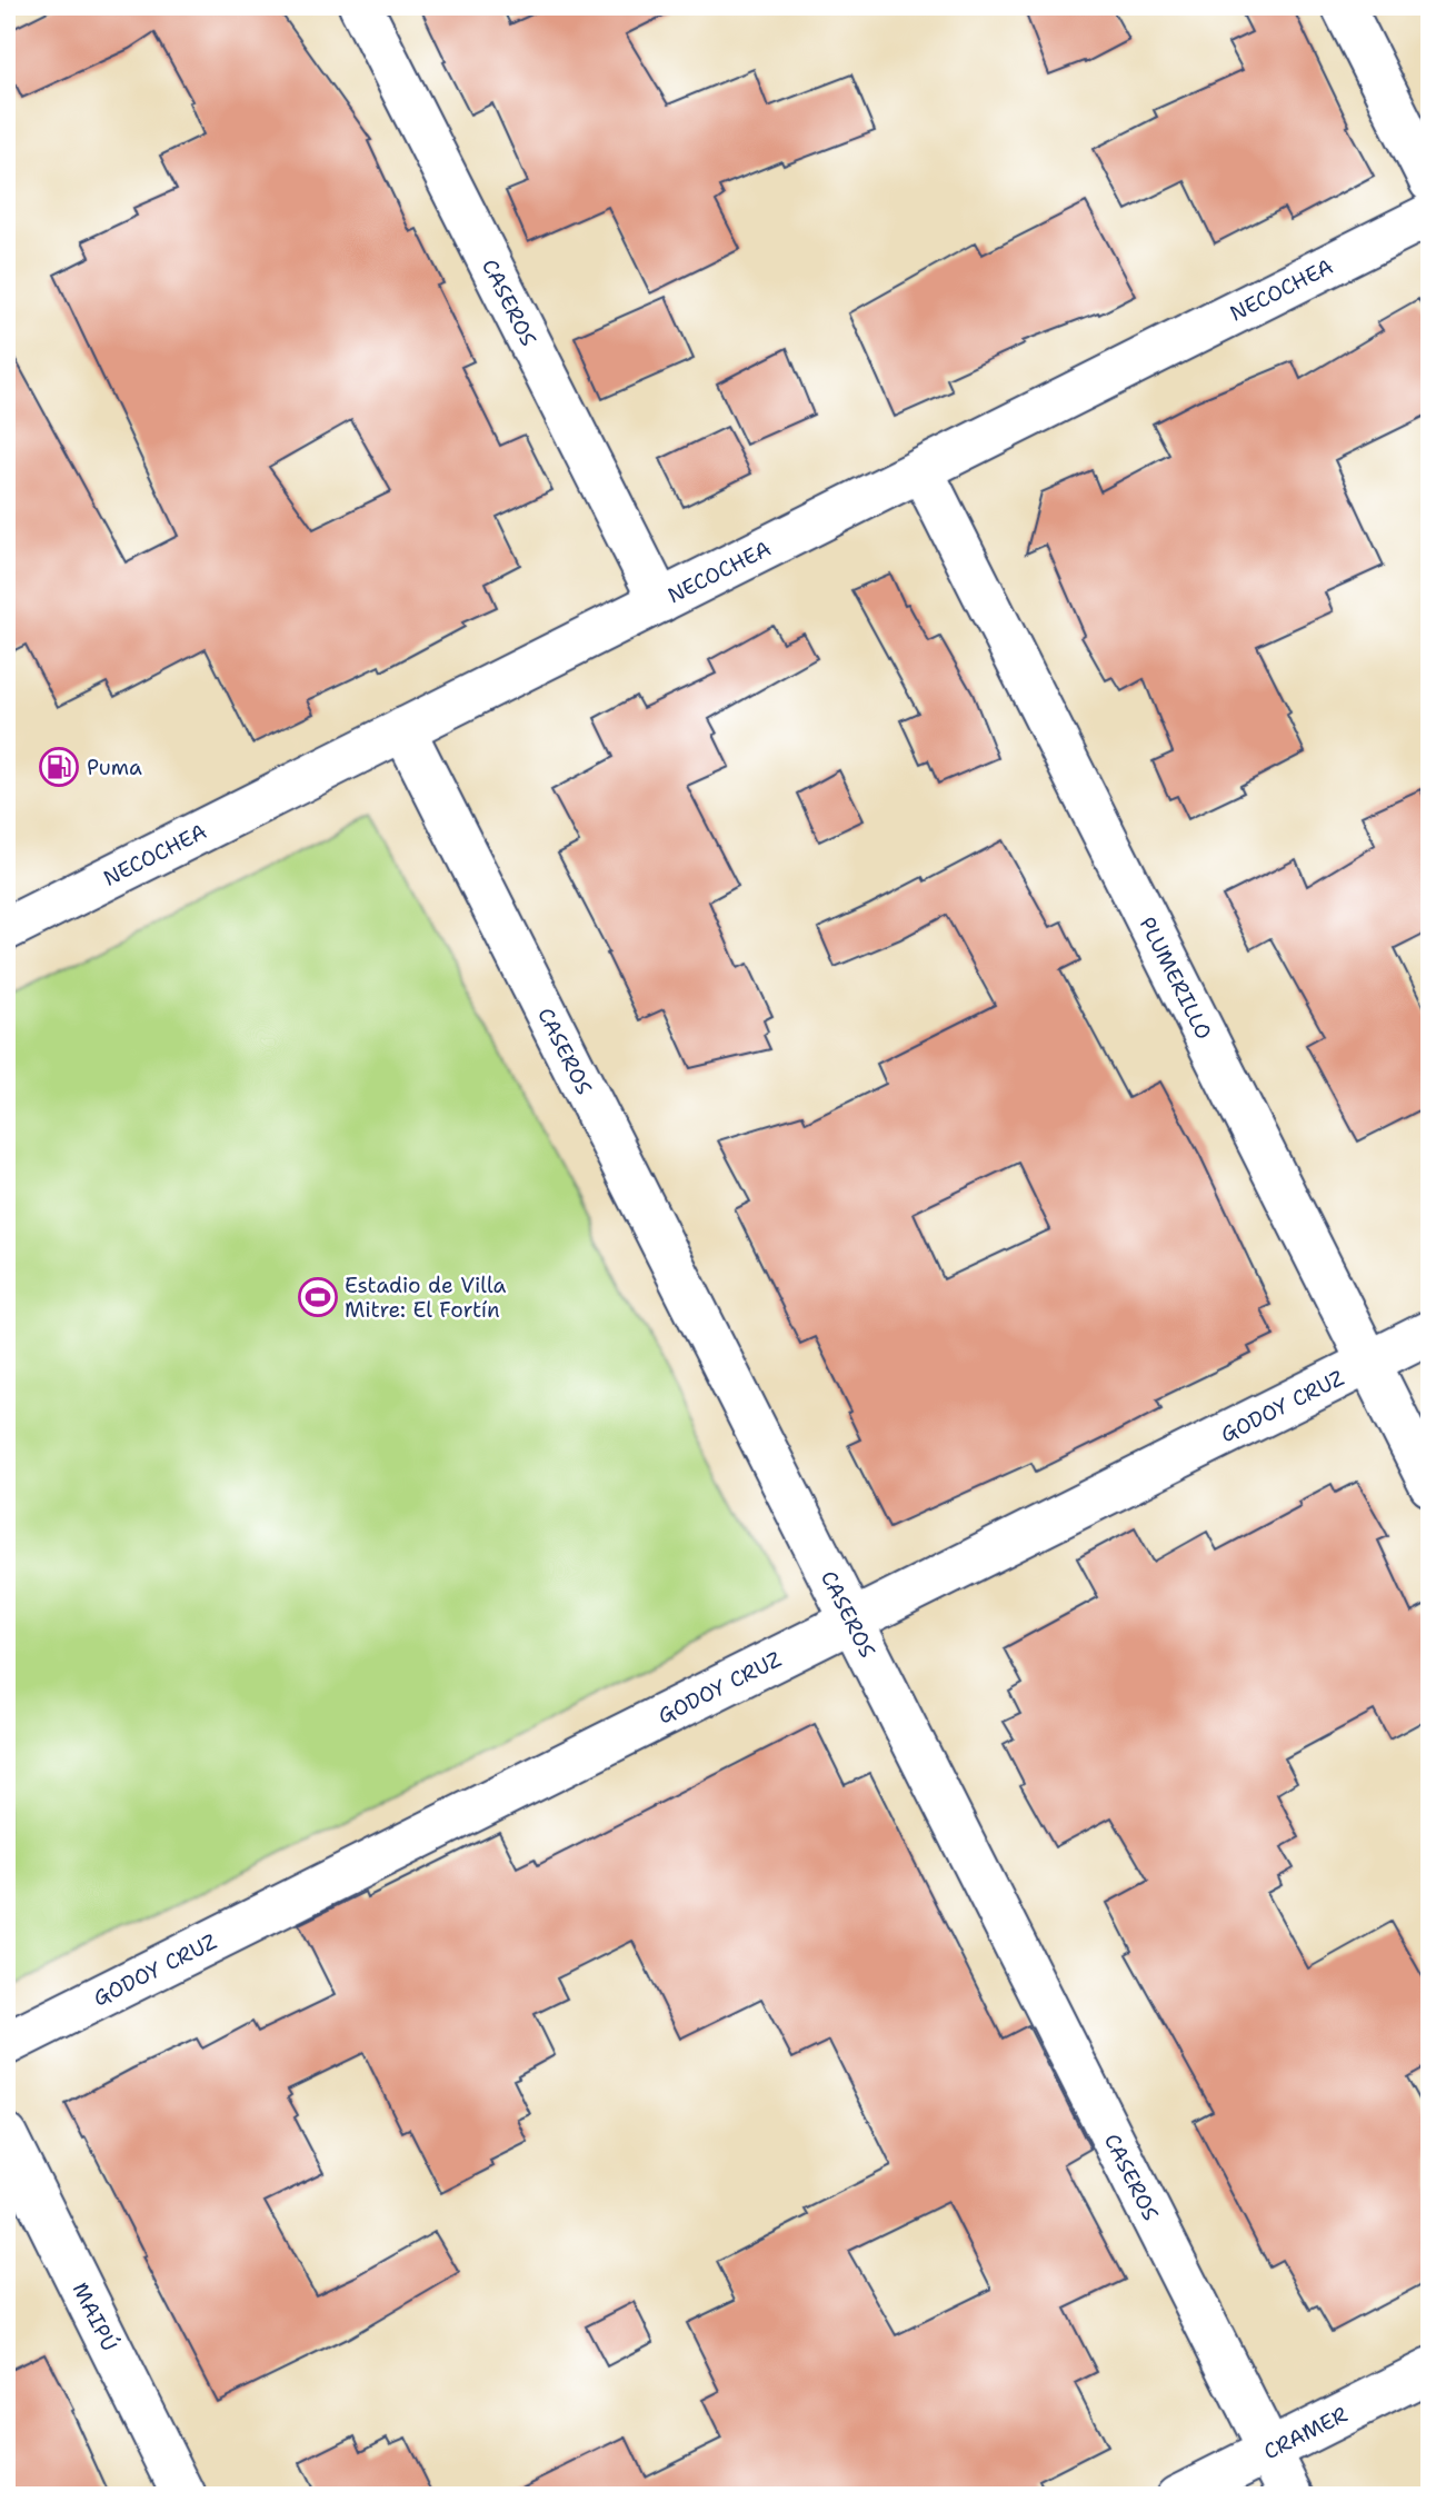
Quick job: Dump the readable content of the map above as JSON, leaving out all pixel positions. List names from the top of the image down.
{
  "streets": {
    "street": [
      "NECOCHEA",
      "CASEROS",
      "PLUMERILLO",
      "GODOY CRUZ",
      "MAIPÚ",
      "CRAMER"
    ]
  },
  "crossings": [
    ["NECOCHEA", "CASEROS"],
    ["NECOCHEA", "PLUMERILLO"],
    ["CASEROS", "GODOY CRUZ"],
    ["CASEROS", "CRAMER"],
    ["PLUMERILLO", "GODOY CRUZ"]
  ],
  "places": {
    "fuel station": ["Puma"],
    "sports": ["Estadio de Villa Mitre: El Fortín"]
  }
}
